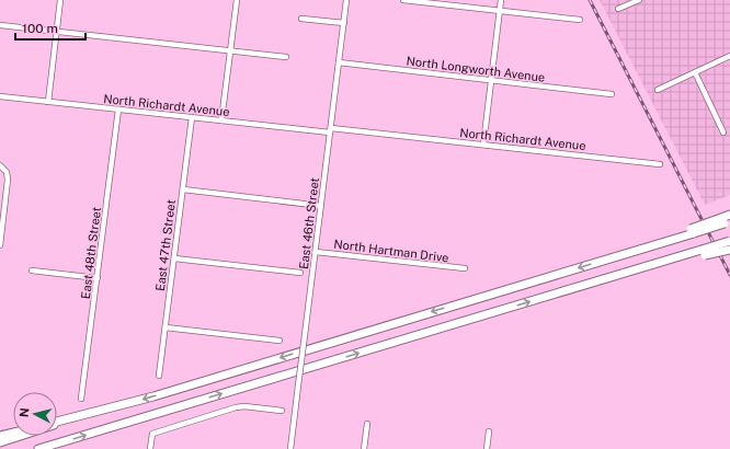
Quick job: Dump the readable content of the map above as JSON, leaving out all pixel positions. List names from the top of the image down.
{
  "streets": {
    "street": [
      "North Longworth Avenue",
      "North Richardt Avenue",
      "East 46th Street",
      "East 47th Street",
      "North Hartman Drive",
      "East 48th Street"
    ]
  },
  "crossings": [
    ["North Longworth Avenue", "East 46th Street"],
    ["North Richardt Avenue", "East 46th Street"],
    ["North Richardt Avenue", "East 47th Street"],
    ["North Richardt Avenue", "East 48th Street"],
    ["East 46th Street", "North Hartman Drive"]
  ],
  "scale_bar": "100 m",
  "north": "left"
}
